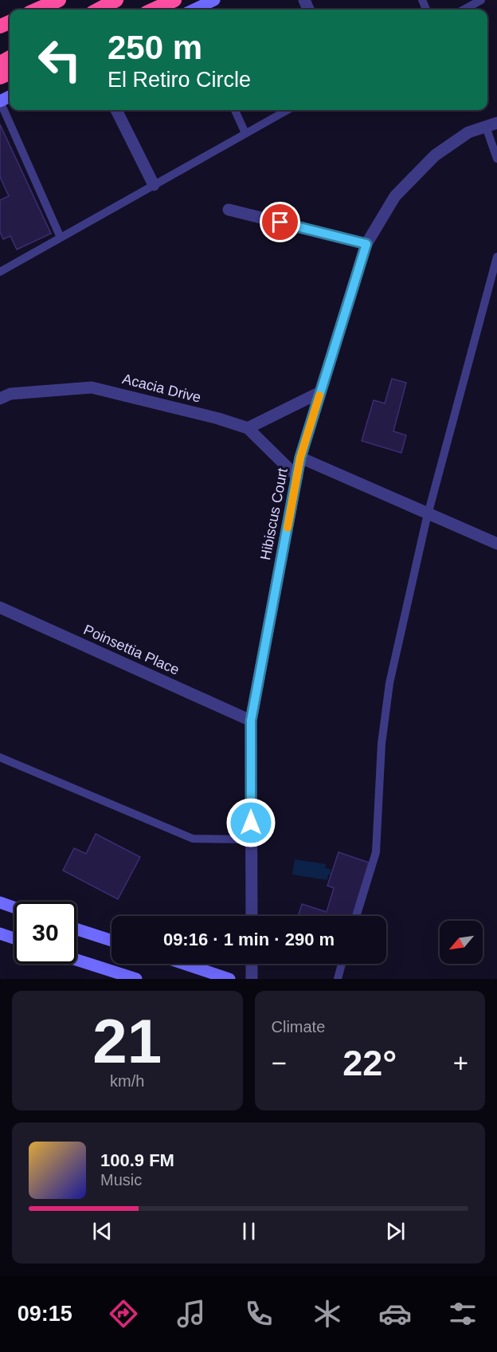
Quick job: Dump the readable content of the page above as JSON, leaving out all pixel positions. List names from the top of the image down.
{
  "streets": {
    "street": ["Acacia Drive", "Hibiscus Court", "Poinsettia Place"]
  },
  "crossings": [
    ["Acacia Drive", "Hibiscus Court"],
    ["Hibiscus Court", "Poinsettia Place"]
  ],
  "north": "bottom left",
  "page": {
    "turn": ["250 m", "El Retiro Circle"],
    "limit": "30",
    "trip": "09:16 · 1 min · 290 m",
    "tile": [
      ["21", "km/h"],
      "Climate"
    ],
    "heat": ["−", "22°", "+"],
    "song": ["100.9 FM", "Music"],
    "tabs": "09:15"
  }
}
